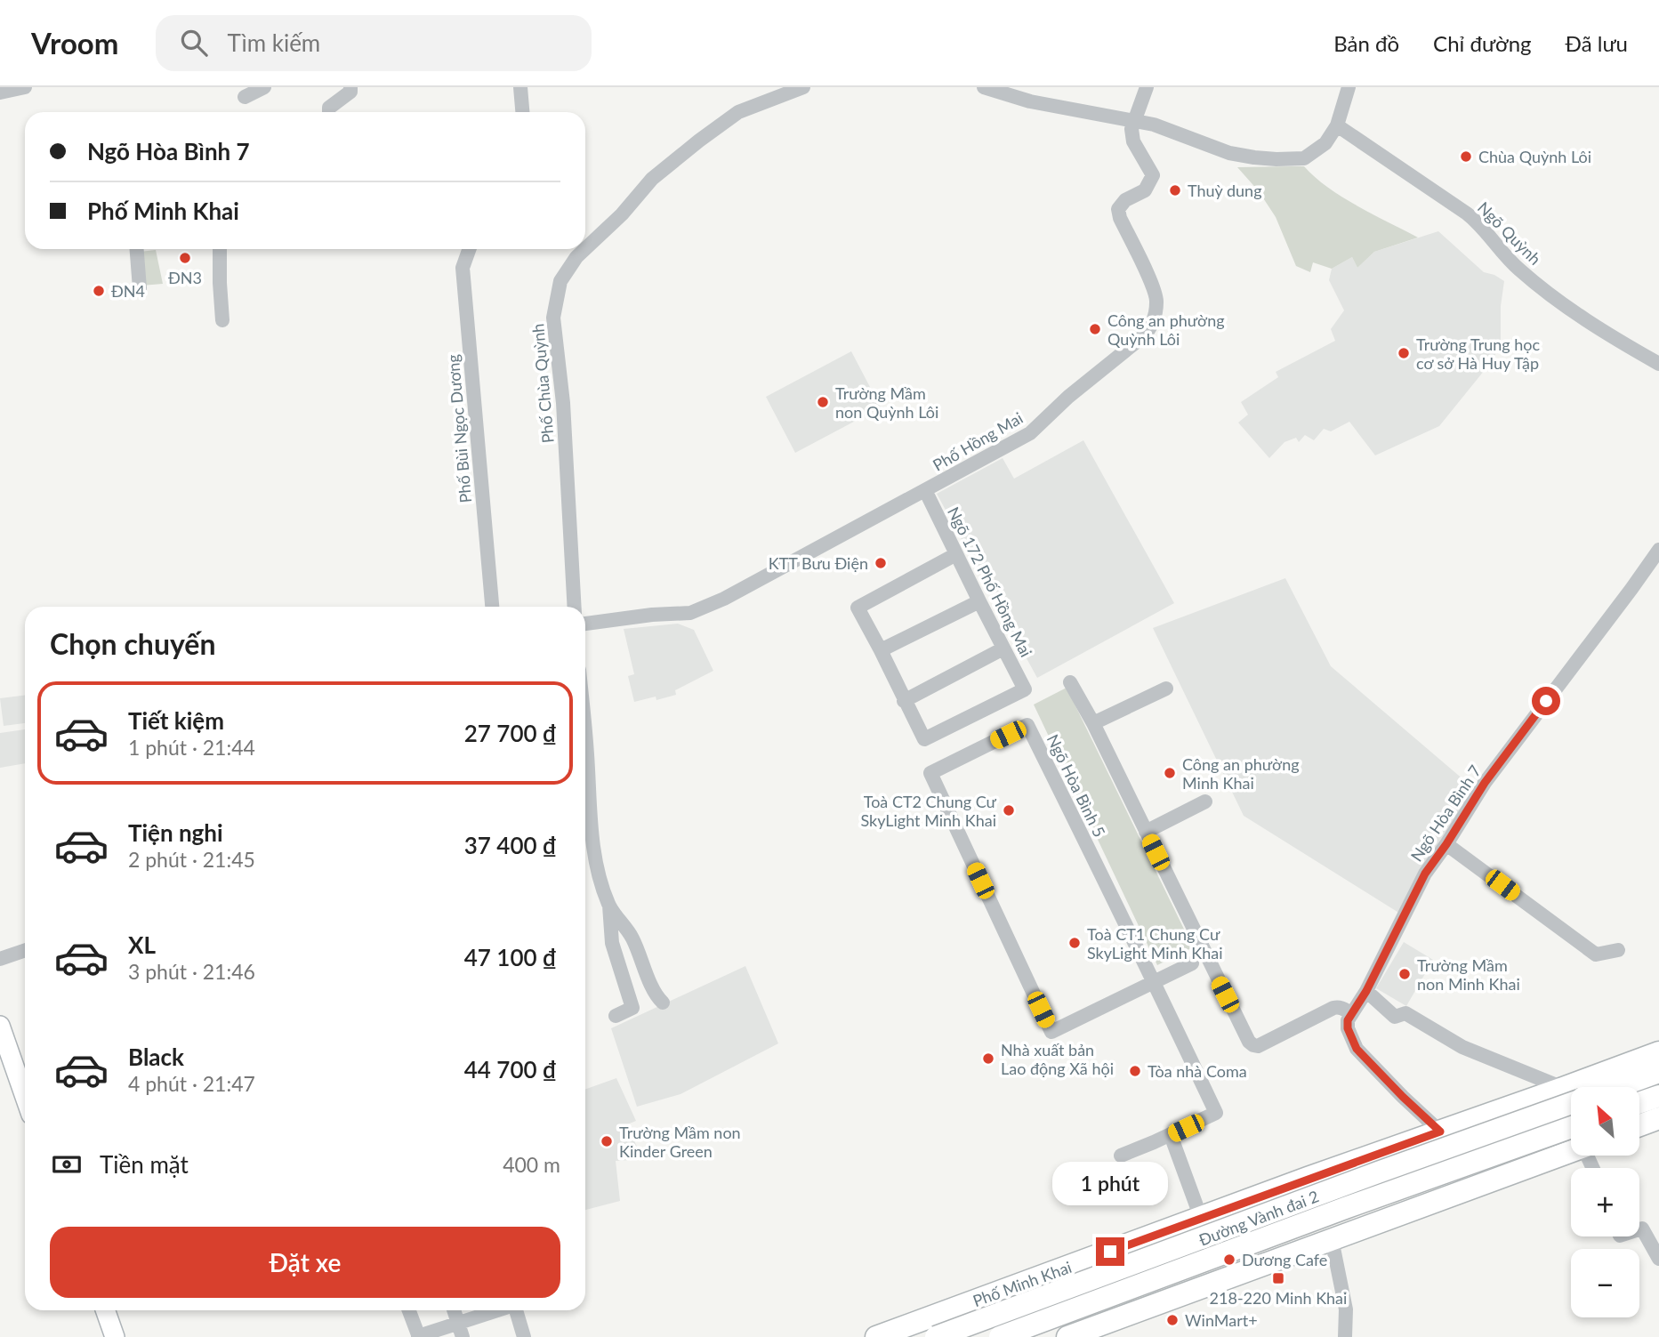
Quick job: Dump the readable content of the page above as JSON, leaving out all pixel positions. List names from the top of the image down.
{
  "streets": {
    "main road": ["Đường Vành đai 2", "Phố Minh Khai"],
    "street": [
      "Ngõ Quỳnh",
      "Phố Chùa Quỳnh",
      "Phố Bùi Ngọc Dương",
      "Phố Hồng Mai",
      "Ngõ 172 Phố Hồng Mai",
      "Ngõ Hòa Bình 5",
      "Ngõ Hòa Bình 7"
    ]
  },
  "crossings": [
    ["Phố Hồng Mai", "Ngõ 172 Phố Hồng Mai"]
  ],
  "places": {
    "other": [
      "Chùa Quỳnh Lôi",
      "Thuỳ dung",
      "ĐN3",
      "ĐN4",
      "Công an phường Quỳnh Lôi",
      "Trường Trung học cơ sở Hà Huy Tập",
      "Trường Mầm non Quỳnh Lôi",
      "KTT Bưu Điện",
      "Công an phường Minh Khai",
      "Toà CT2 Chung Cư SkyLight Minh Khai",
      "Toà CT1 Chung Cư SkyLight Minh Khai",
      "Trường Mầm non Minh Khai",
      "Nhà xuất bản Lao động Xã hội",
      "Tòa nhà Coma",
      "Trường Mầm non Kinder Green",
      "Dương Cafe",
      "WinMart+"
    ],
    "transit": ["218-220 Minh Khai"]
  },
  "north": "top left",
  "page": {
    "header": "Vroom",
    "search": "Tìm kiếm",
    "nav": ["Bản đồ", "Chỉ đường", "Đã lưu"],
    "banner": ["Ngõ Hòa Bình 7", "Phố Minh Khai"],
    "heading": "Chọn chuyến",
    "list": [
      {
        "name": "Tiết kiệm",
        "note": "1 phút · 21:44",
        "value": "27 700 ₫"
      },
      {
        "name": "Tiện nghi",
        "note": "2 phút · 21:45",
        "value": "37 400 ₫"
      },
      {
        "name": "XL",
        "note": "3 phút · 21:46",
        "value": "47 100 ₫"
      },
      {
        "name": "Black",
        "note": "4 phút · 21:47",
        "value": "44 700 ₫"
      }
    ],
    "map_buttons": ["+", "−"],
    "pay": ["Tiền mặt", "400 m"],
    "bubble": "1 phút",
    "buttons": "Đặt xe"
  }
}
